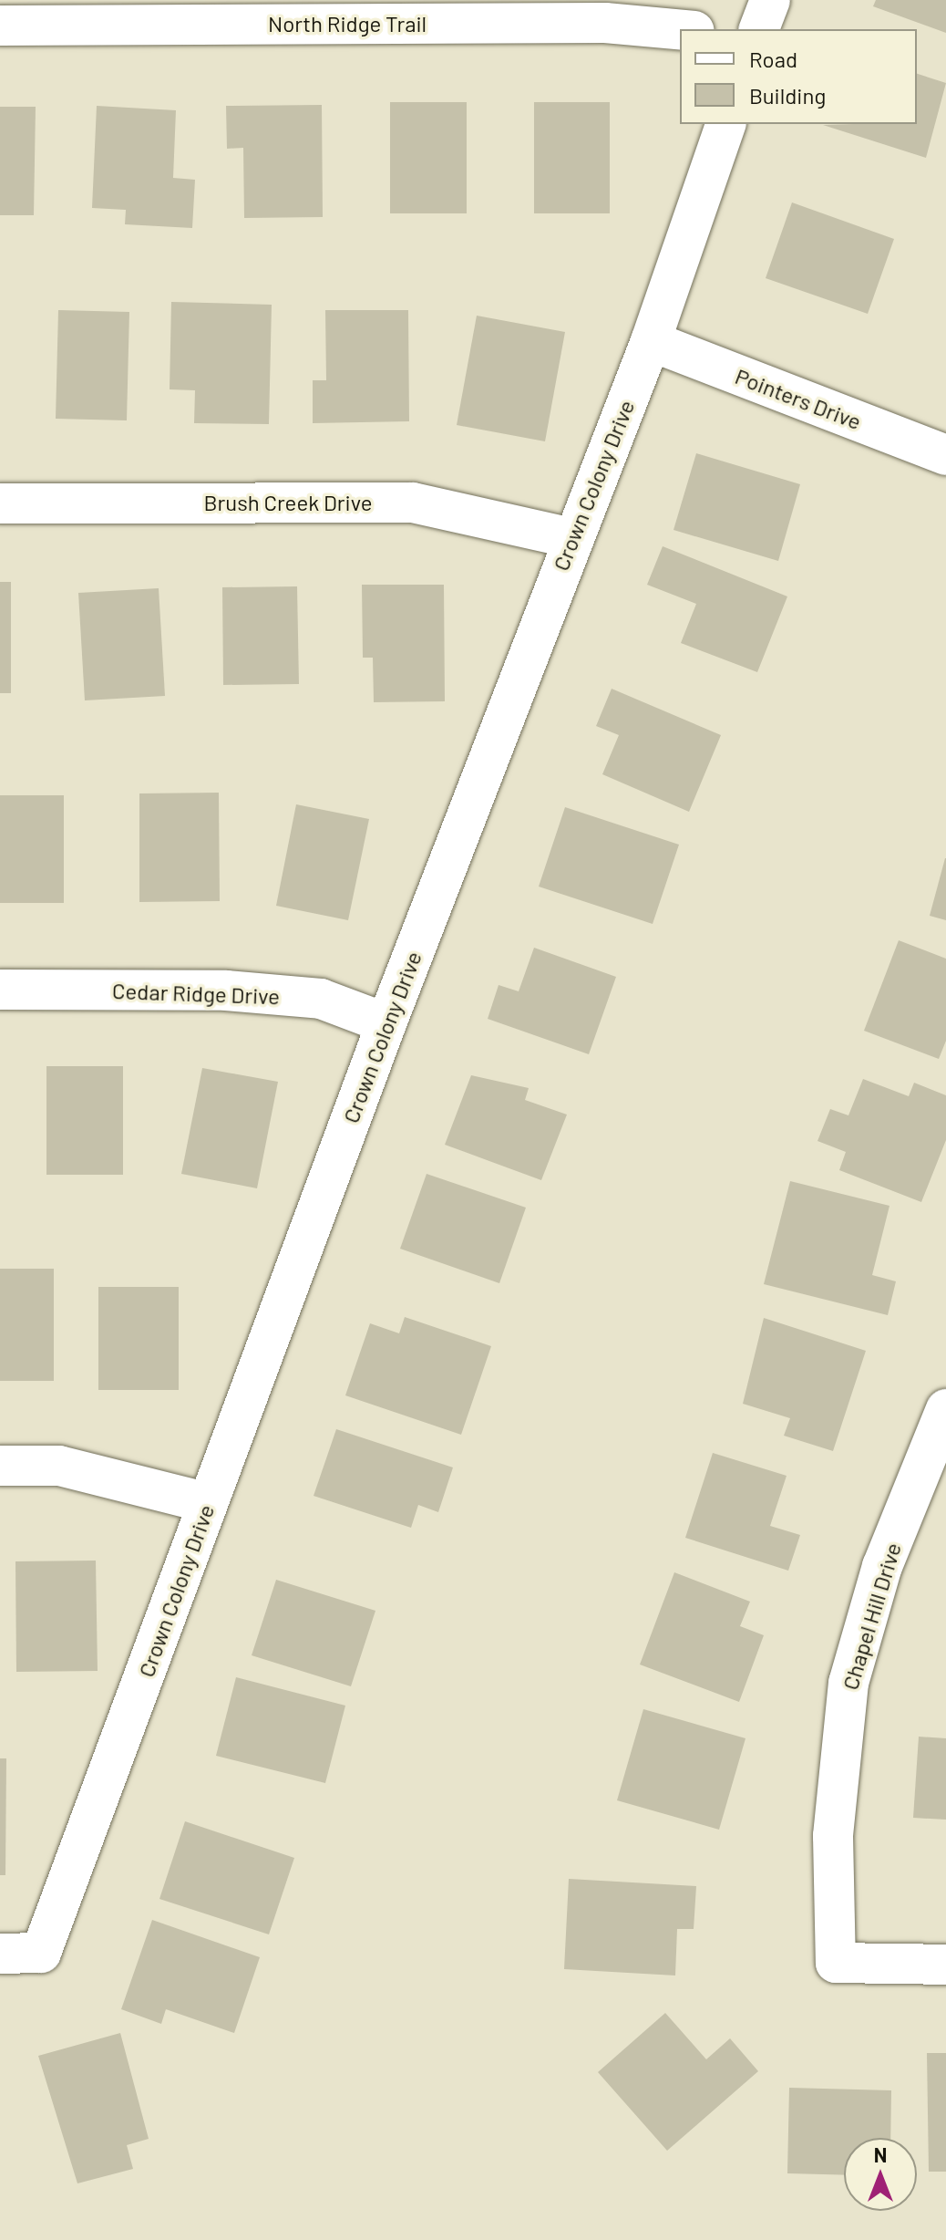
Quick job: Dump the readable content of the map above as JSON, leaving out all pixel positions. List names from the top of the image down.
{
  "streets": {
    "street": [
      "North Ridge Trail",
      "Pointers Drive",
      "Crown Colony Drive",
      "Brush Creek Drive",
      "Cedar Ridge Drive",
      "Chapel Hill Drive"
    ]
  },
  "crossings": [
    ["Pointers Drive", "Crown Colony Drive"],
    ["Crown Colony Drive", "Brush Creek Drive"],
    ["Crown Colony Drive", "Cedar Ridge Drive"]
  ],
  "legend": ["Road", "Building"],
  "north": "top"
}
